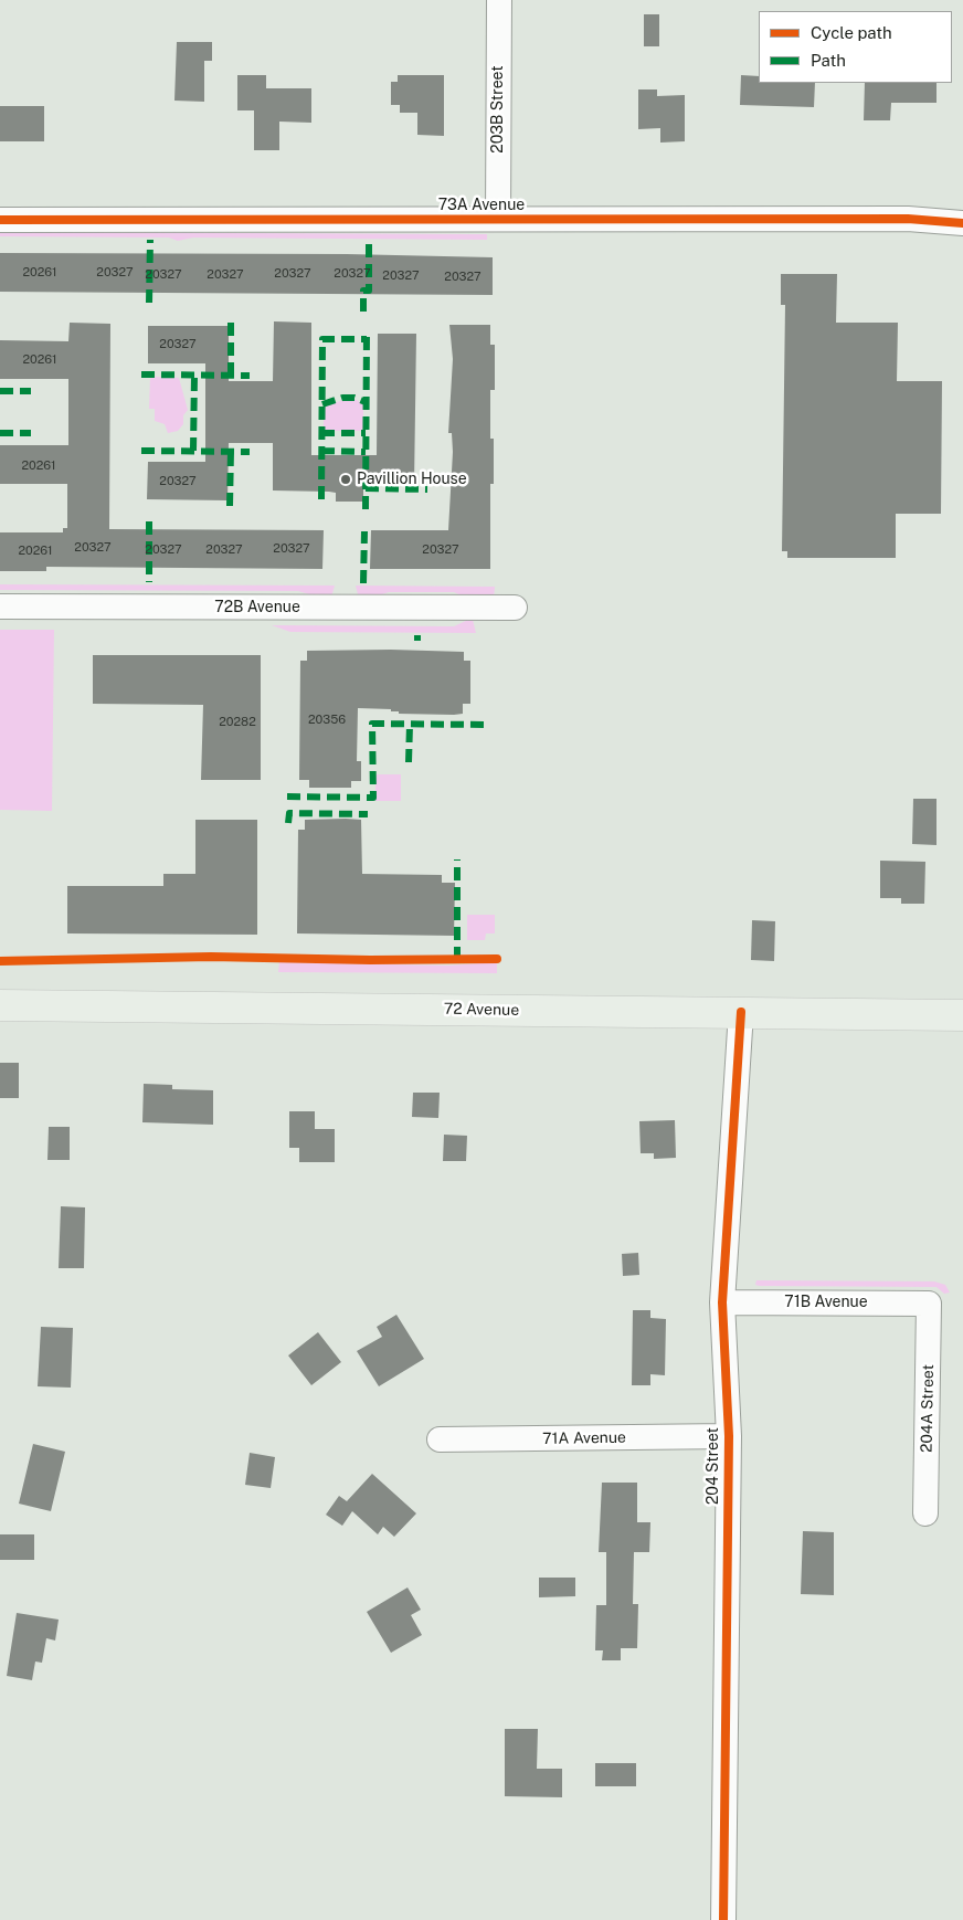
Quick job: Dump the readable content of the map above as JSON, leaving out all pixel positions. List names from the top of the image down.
{
  "streets": {
    "main road": ["72 Avenue"],
    "street": [
      "203B Street",
      "73A Avenue",
      "72B Avenue",
      "71B Avenue",
      "204A Street",
      "71A Avenue",
      "204 Street"
    ]
  },
  "crossings": [
    ["203B Street", "73A Avenue"],
    ["72 Avenue", "204 Street"],
    ["71B Avenue", "204A Street"],
    ["71B Avenue", "204 Street"],
    ["71A Avenue", "204 Street"]
  ],
  "places": ["Pavillion House"],
  "house_numbers": [
    "20261",
    "20327",
    "20327",
    "20327",
    "20327",
    "20327",
    "20327",
    "20327",
    "20327",
    "20261",
    "20261",
    "20327",
    "20327",
    "20327",
    "20327",
    "20327",
    "20327",
    "20261",
    "20356",
    "20282"
  ],
  "legend": ["Cycle path", "Path"]
}
